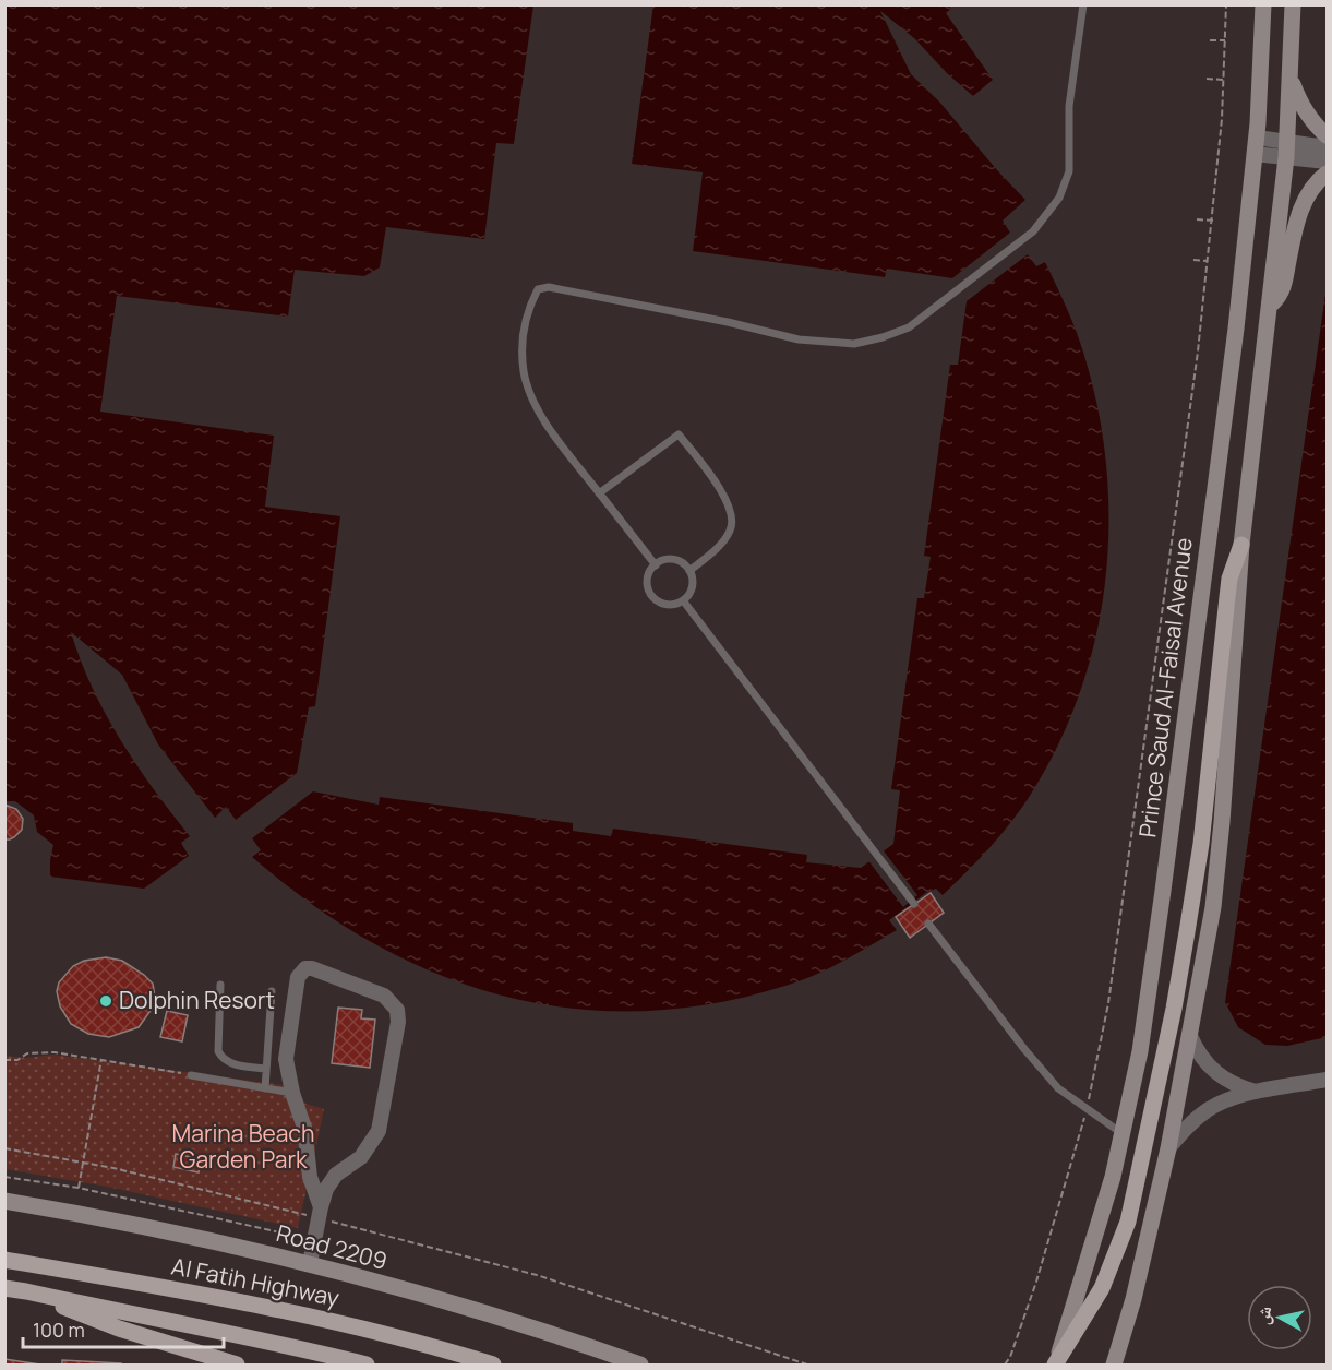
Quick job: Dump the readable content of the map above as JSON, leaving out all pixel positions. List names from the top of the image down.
{
  "streets": {
    "main road": ["Al Fatih Highway"],
    "street": ["Prince Saud Al-Faisal Avenue", "Road 2209"]
  },
  "parks": ["Marina Beach Garden Park"],
  "places": ["Dolphin Resort"],
  "scale_bar": "100 m",
  "north": "left"
}
